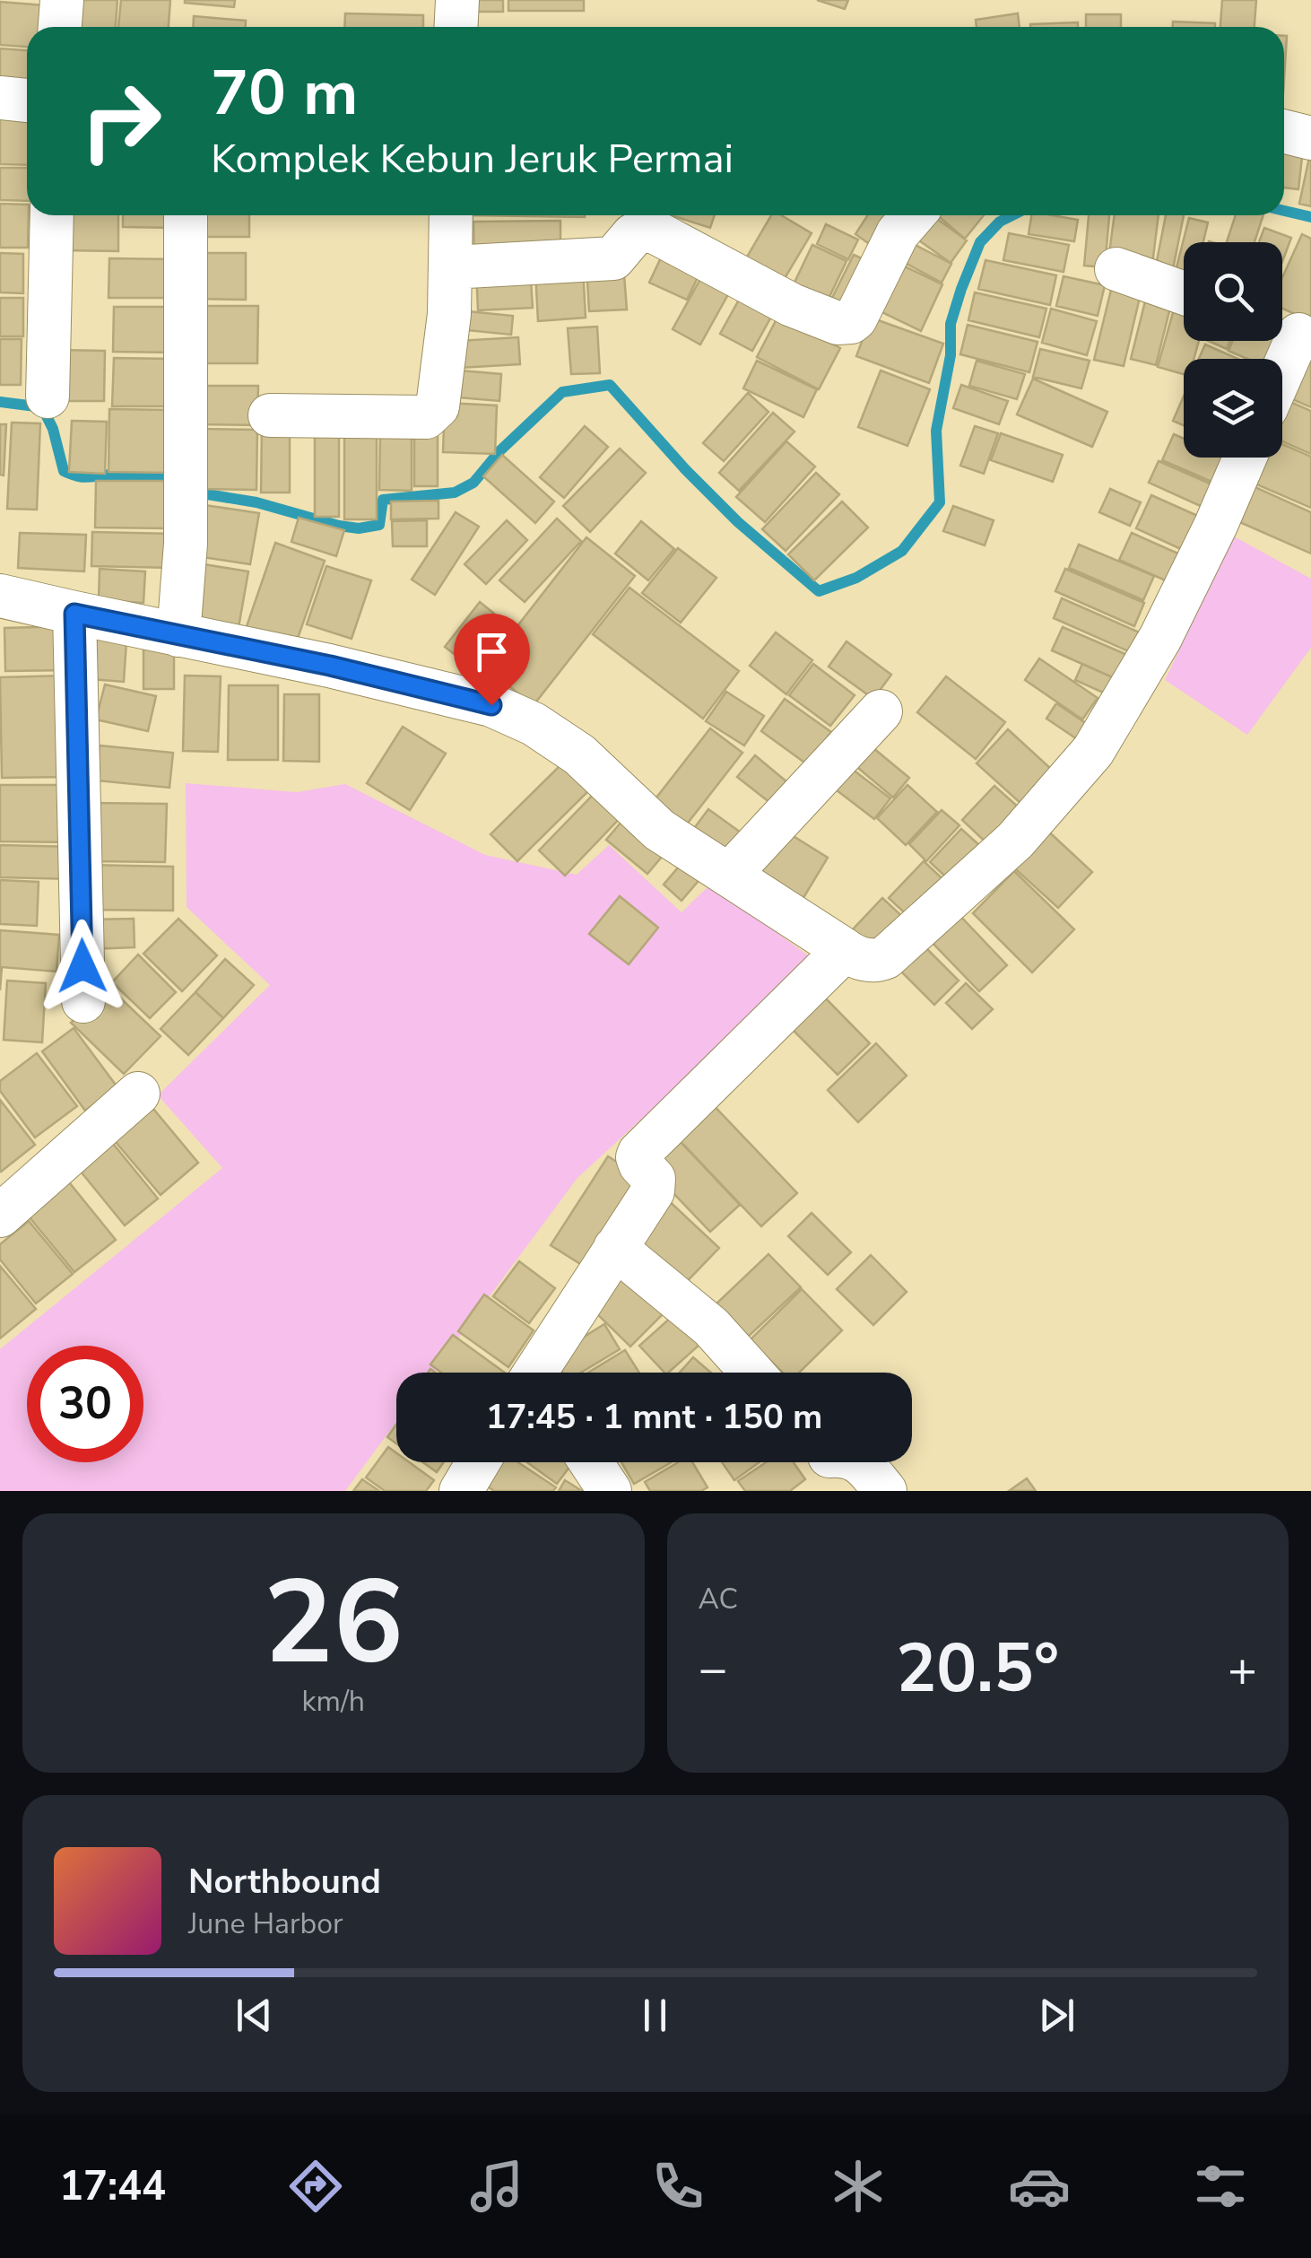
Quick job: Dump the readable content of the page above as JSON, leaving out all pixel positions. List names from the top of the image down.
{
  "page": {
    "turn": ["70 m", "Komplek Kebun Jeruk Permai"],
    "limit": "30",
    "trip": "17:45 · 1 mnt · 150 m",
    "tile": [
      ["26", "km/h"],
      "AC"
    ],
    "heat": ["−", "20.5°", "+"],
    "song": ["Northbound", "June Harbor"],
    "tabs": "17:44"
  }
}
